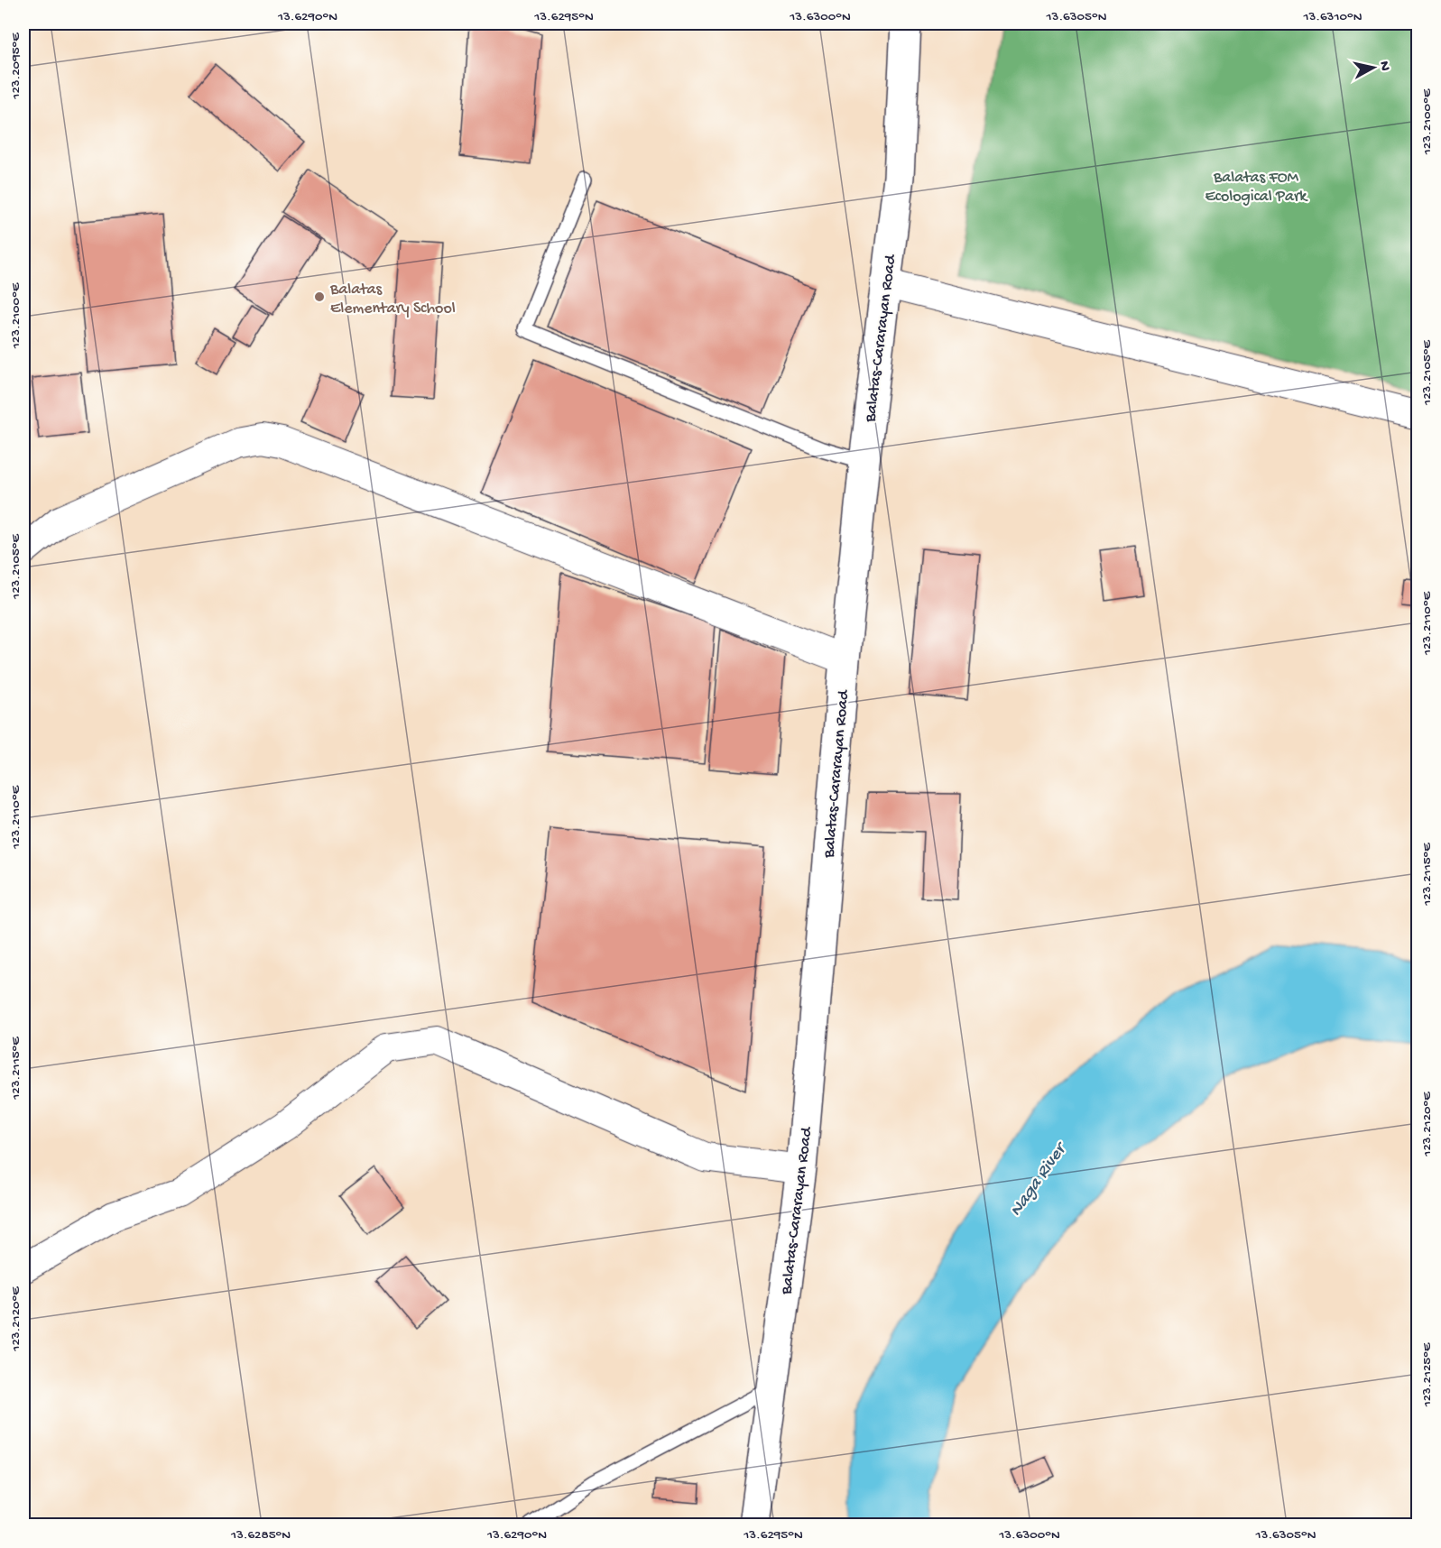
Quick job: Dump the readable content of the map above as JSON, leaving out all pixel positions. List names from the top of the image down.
{
  "streets": {
    "main road": ["Balatas-Cararayan Road"]
  },
  "water": ["Naga River"],
  "parks": ["Balatas FOM Ecological Park"],
  "places": ["Balatas Elementary School"],
  "north": "right",
  "coordinates": [
    "13.6290°N",
    "13.6295°N",
    "13.6300°N",
    "13.6305°N",
    "13.6310°N",
    "123.2095°E",
    "123.2100°E",
    "123.2105°E",
    "123.2110°E",
    "123.2115°E",
    "123.2120°E",
    "123.2125°E",
    "13.6285°N"
  ]
}
